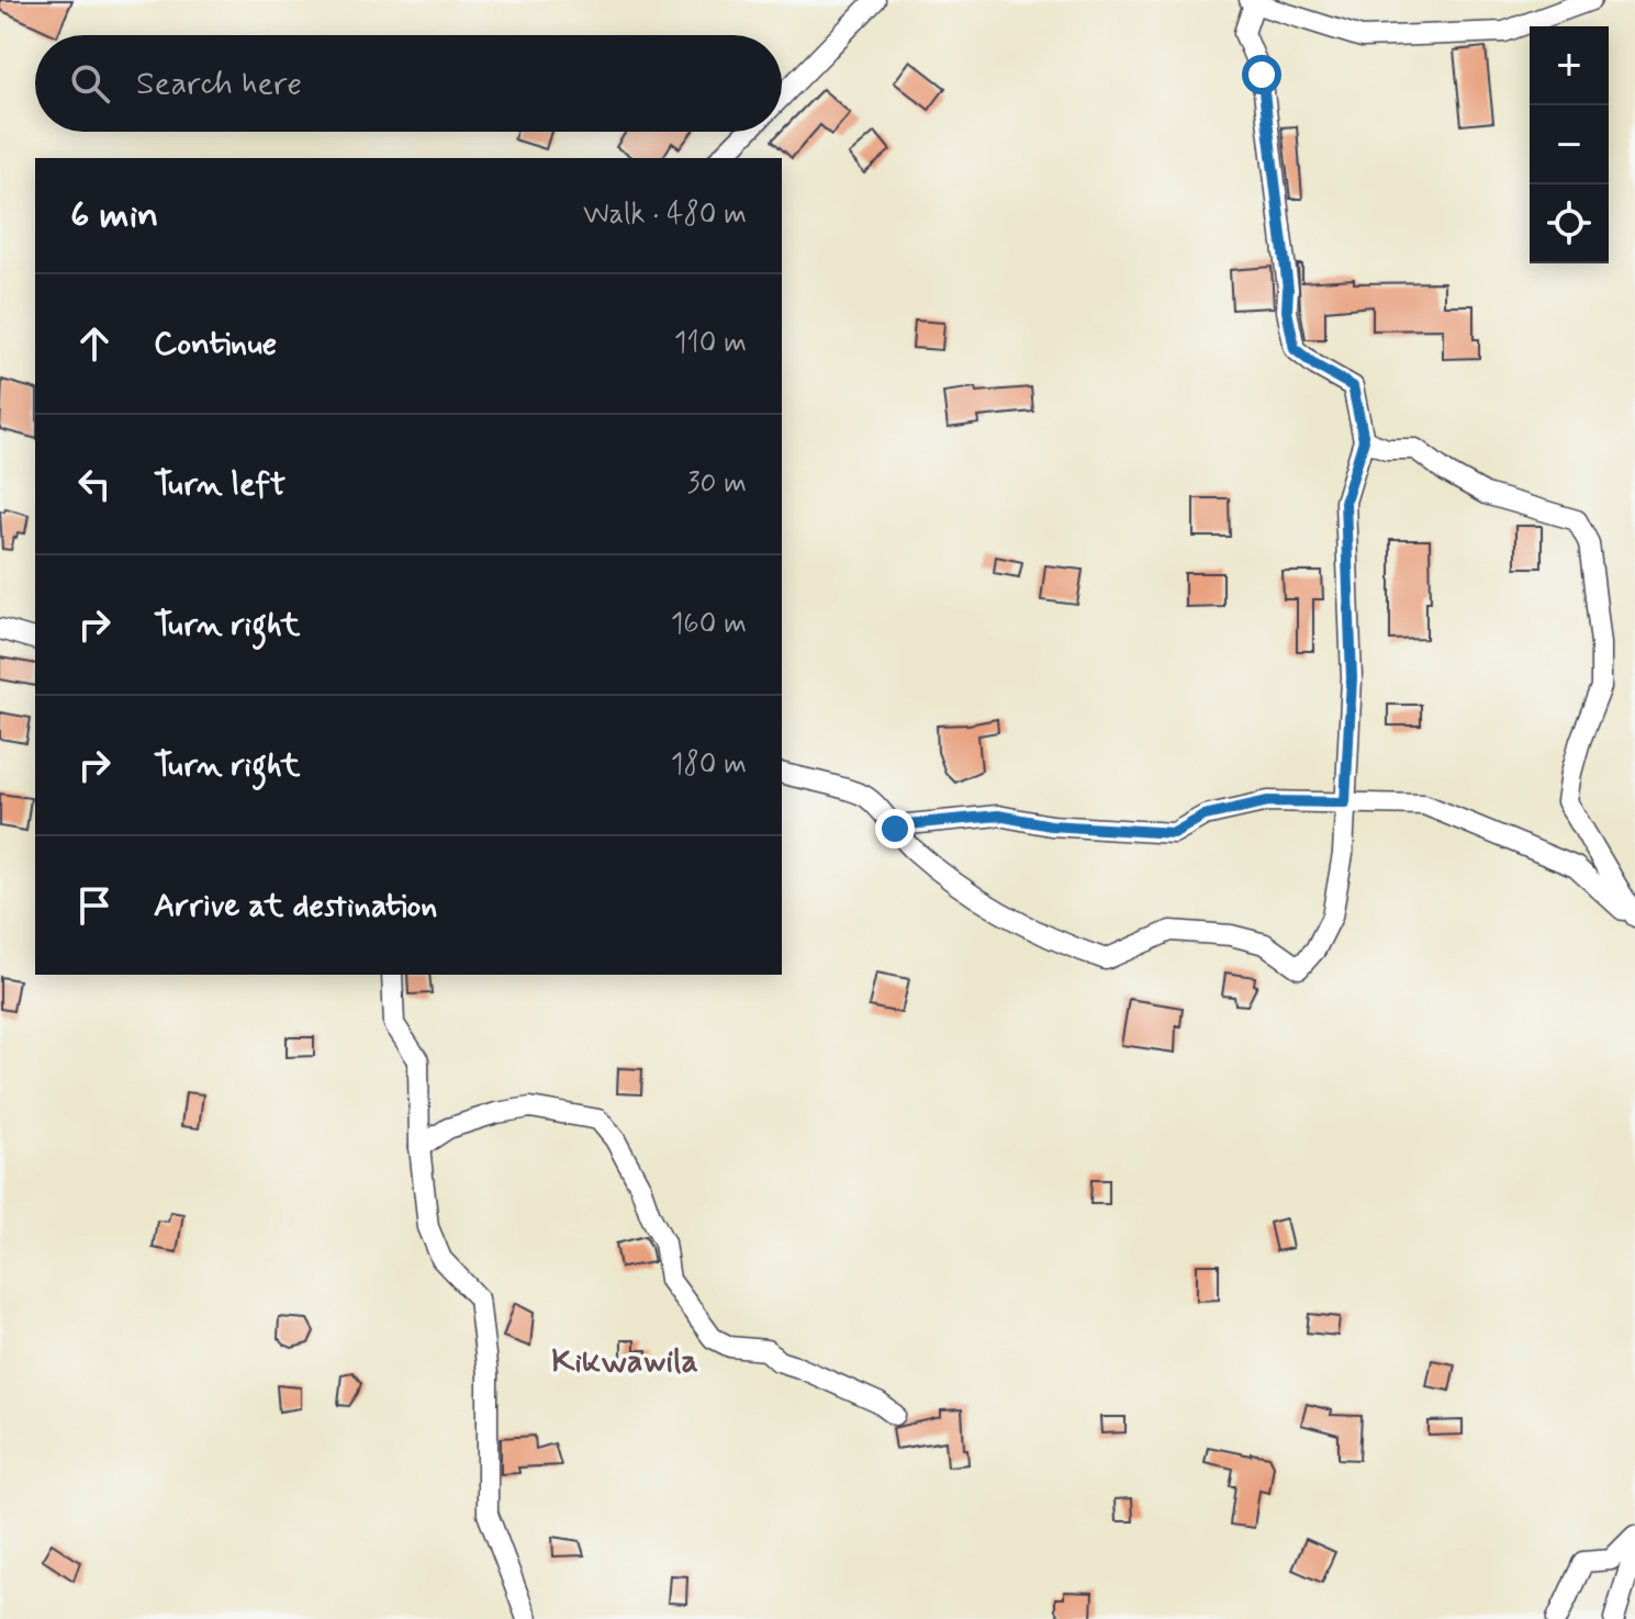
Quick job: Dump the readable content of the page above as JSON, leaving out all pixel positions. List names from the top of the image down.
{
  "districts": ["Kikwawila"],
  "page": {
    "map_buttons": ["+", "−"],
    "search": "Search here",
    "heading": ["6 min", "Walk · 480 m"],
    "list": [
      ["Continue", "110 m"],
      ["Turn left", "30 m"],
      ["Turn right", "160 m"],
      ["Turn right", "180 m"],
      "Arrive at destination"
    ]
  }
}
